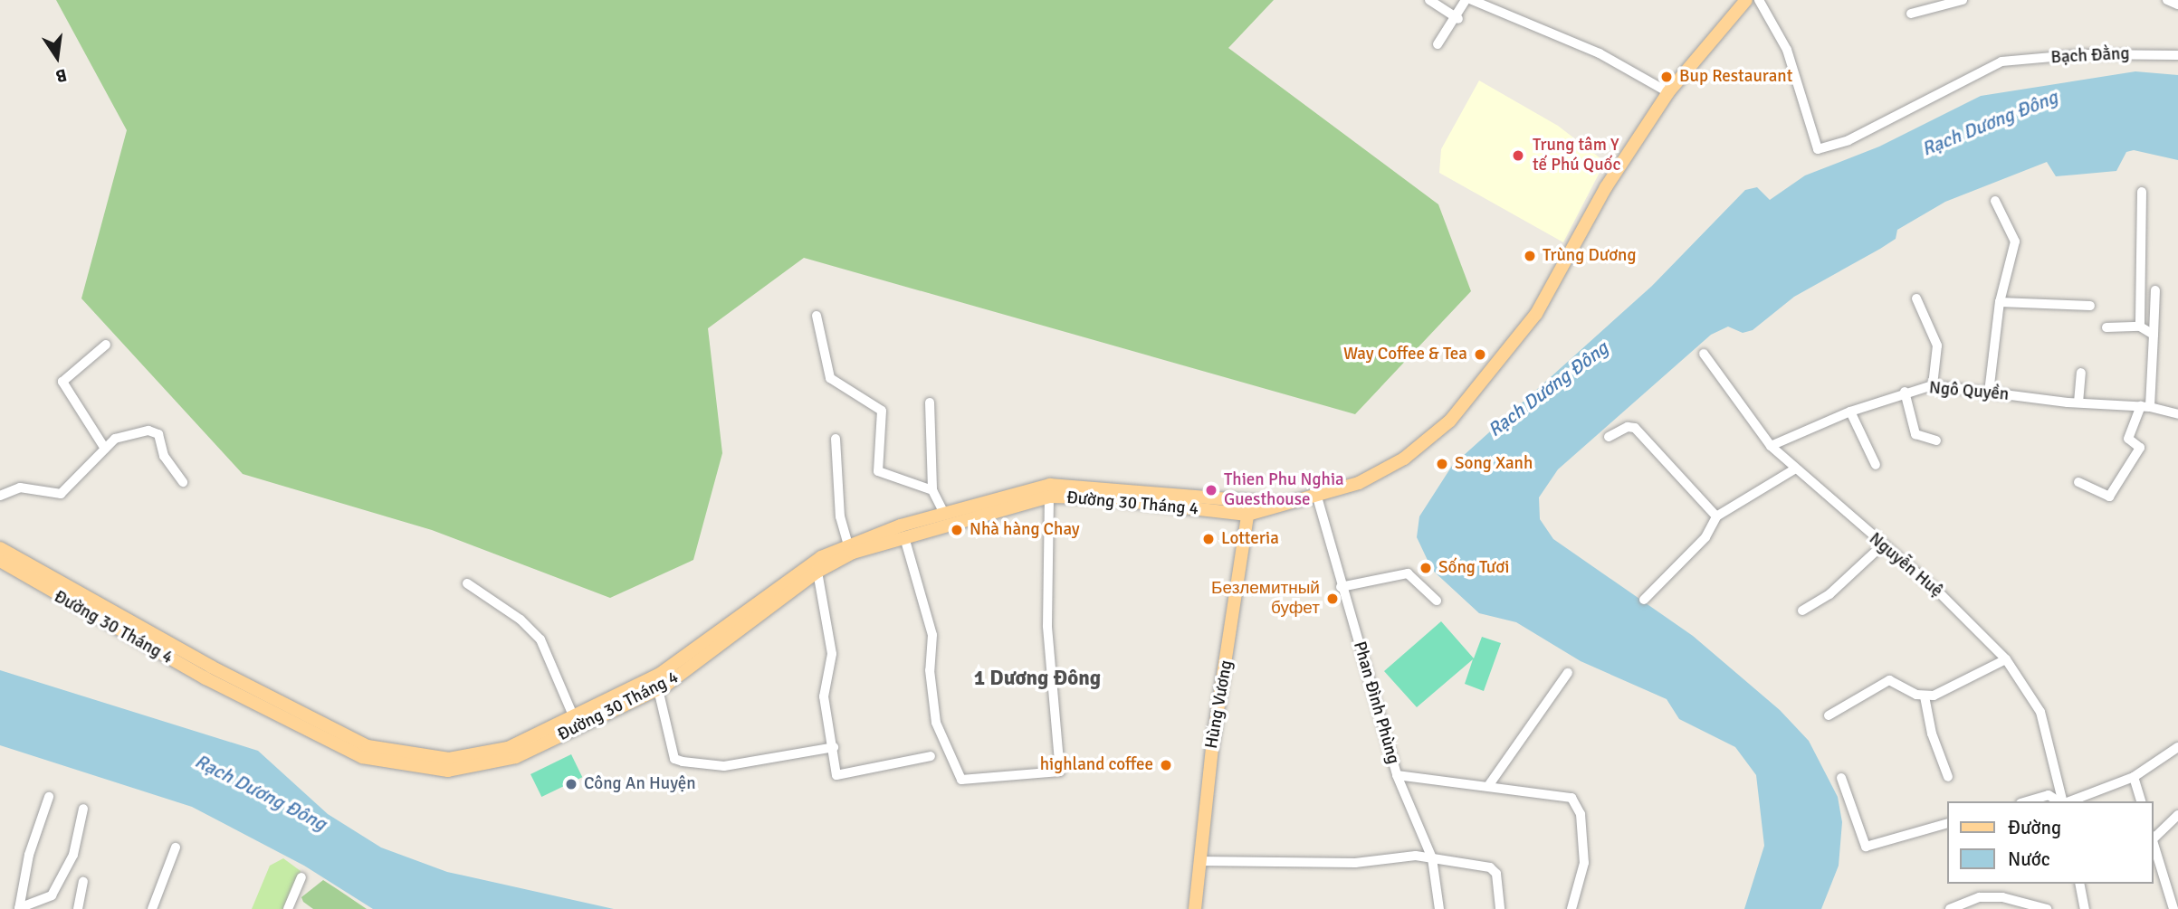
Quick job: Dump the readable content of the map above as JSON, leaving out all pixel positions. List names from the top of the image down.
{
  "streets": {
    "main road": ["Đường 30 Tháng 4", "Hùng Vương"],
    "street": [
      "Bạch Đằng",
      "Ngô Quyền",
      "Nguyễn Huệ",
      "Phan Đình Phùng"
    ]
  },
  "crossings": [
    ["Ngô Quyền", "Nguyễn Huệ"],
    ["Đường 30 Tháng 4", "Phan Đình Phùng"],
    ["Đường 30 Tháng 4", "Hùng Vương"]
  ],
  "districts": ["1 Dương Đông"],
  "water": ["Rạch Dương Đông"],
  "places": [
    "Bup Restaurant",
    "Trung tâm Y tế Phú Quốc",
    "Trùng Dương",
    "Way Coffee & Tea",
    "Song Xanh",
    "Thien Phu Nghia Guesthouse",
    "Nhà hàng Chay",
    "Lotteria",
    "Sống Tươi",
    "Безлемитный буфет",
    "highland coffee",
    "Công An Huyện"
  ],
  "legend": ["Đường", "Nước"],
  "north": "bottom"
}
